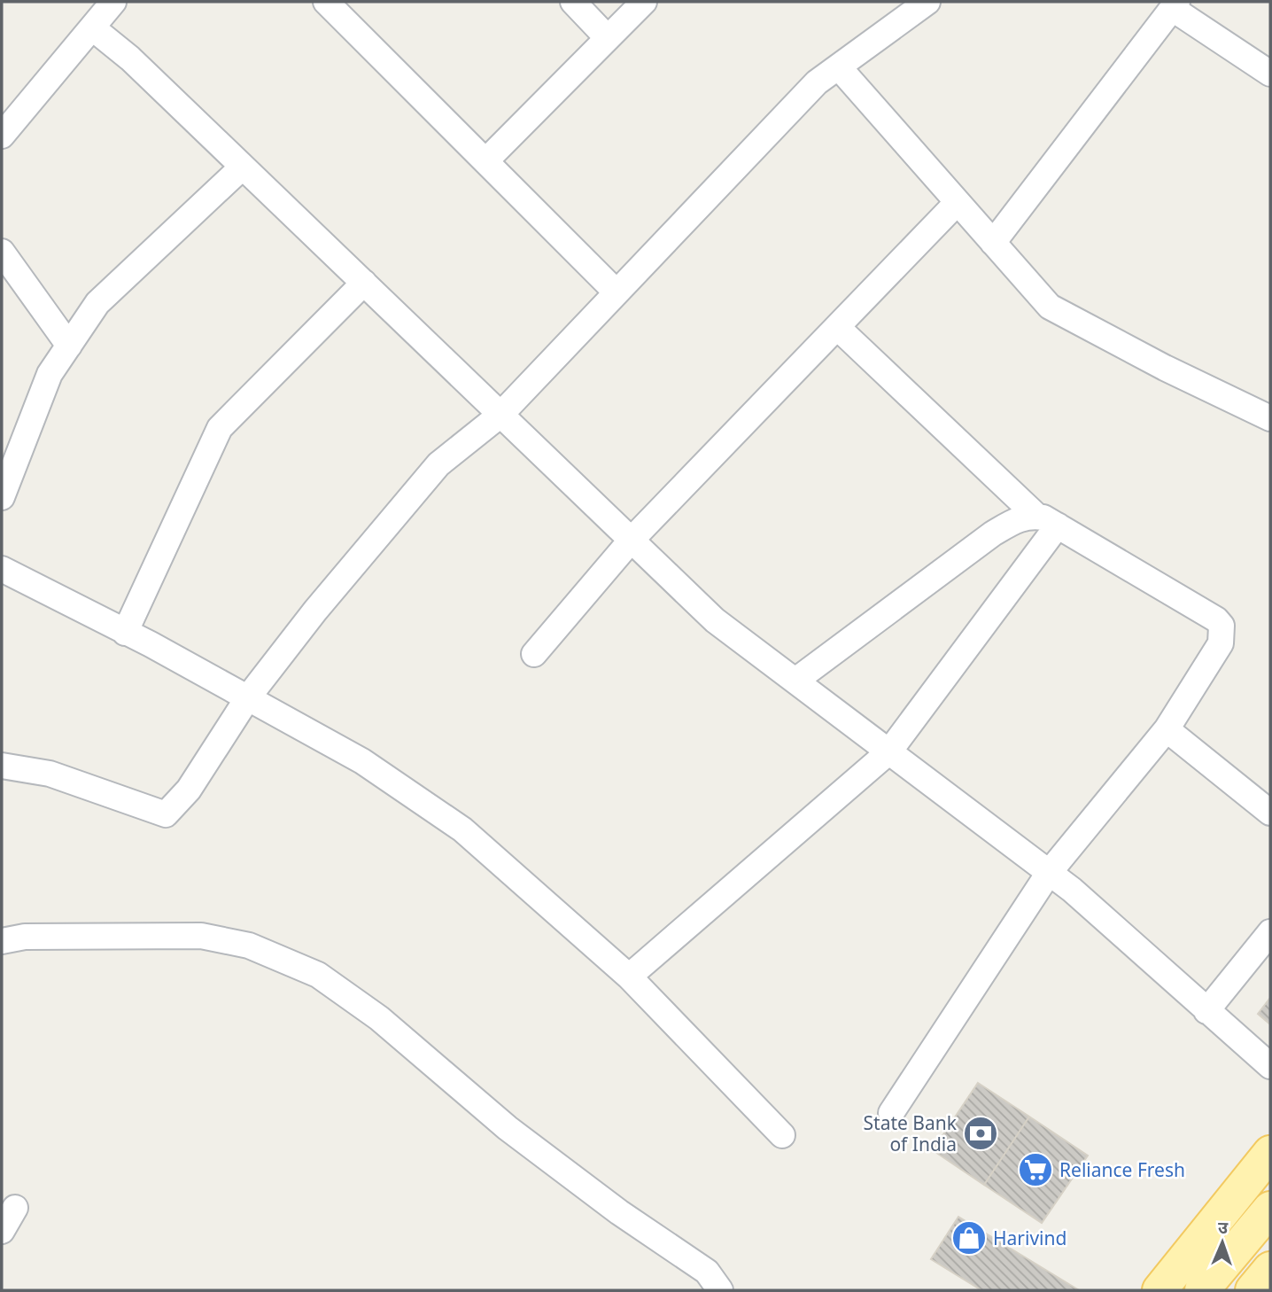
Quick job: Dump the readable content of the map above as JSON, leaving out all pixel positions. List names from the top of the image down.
{
  "places": {
    "bank": ["State Bank of India"],
    "supermarket": ["Reliance Fresh"],
    "shop": ["Harivind"]
  },
  "north": "top"
}
